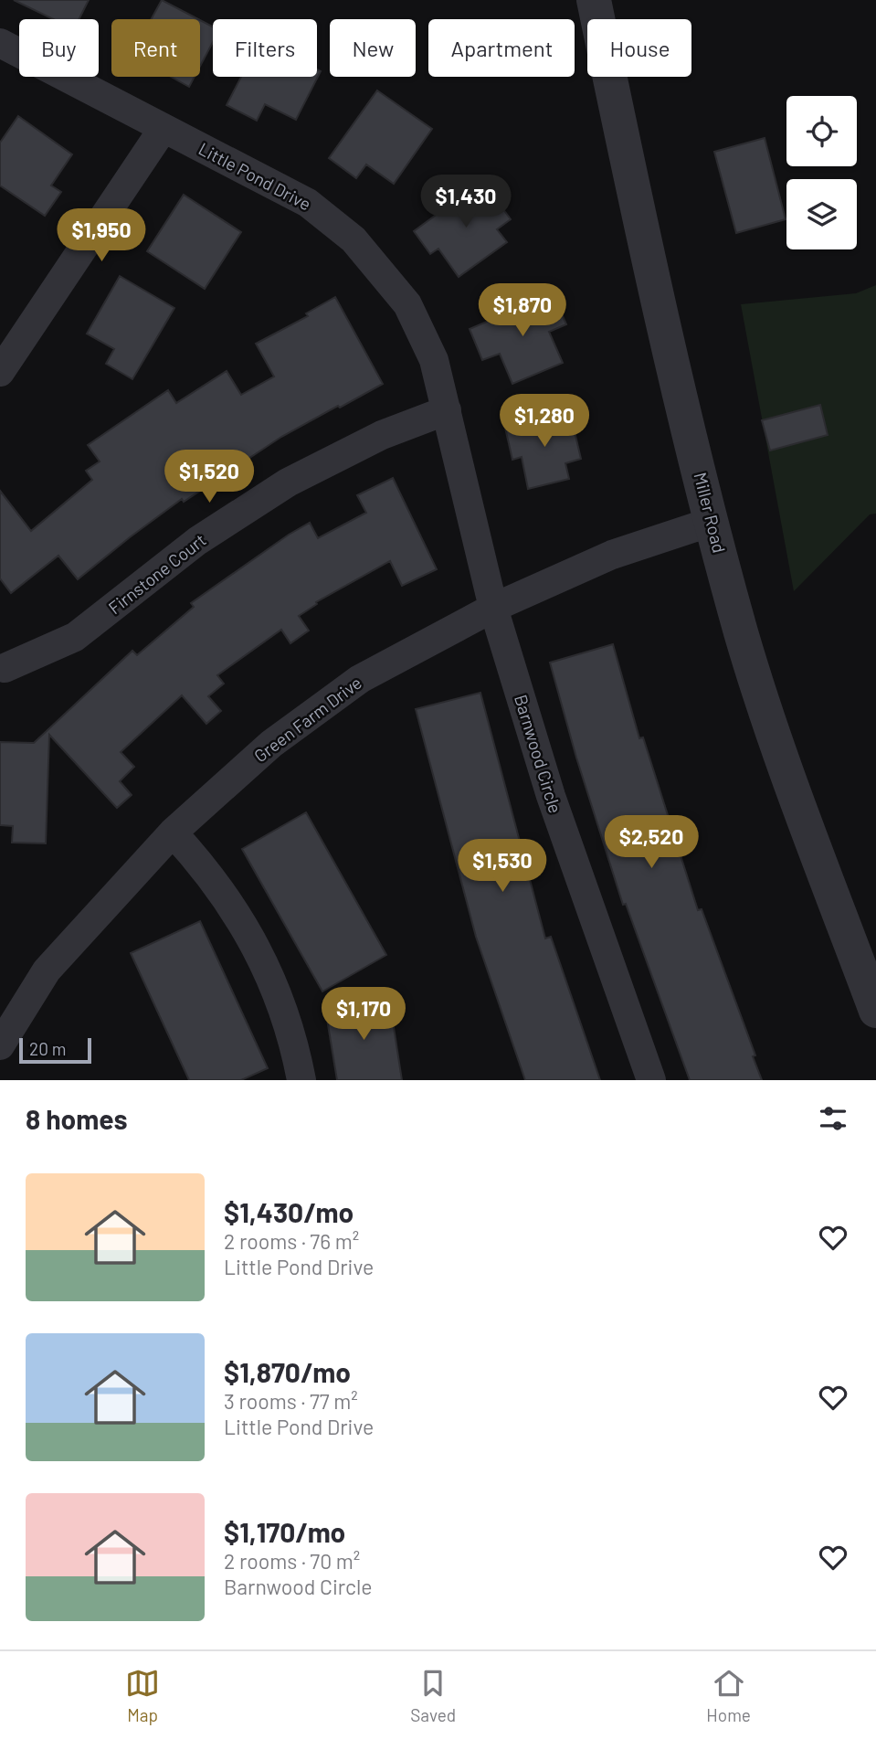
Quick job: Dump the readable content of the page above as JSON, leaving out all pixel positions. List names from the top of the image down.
{
  "streets": {
    "street": [
      "Little Pond Drive",
      "Miller Road",
      "Firnstone Court",
      "Green Farm Drive",
      "Barnwood Circle"
    ]
  },
  "crossings": [
    ["Little Pond Drive", "Firnstone Court"],
    ["Little Pond Drive", "Green Farm Drive"],
    ["Little Pond Drive", "Barnwood Circle"],
    ["Miller Road", "Green Farm Drive"],
    ["Green Farm Drive", "Barnwood Circle"]
  ],
  "scale_bar": "20 m",
  "page": {
    "chip": [
      "Buy",
      "Rent",
      "Filters",
      "New",
      "Apartment",
      "House"
    ],
    "price": [
      "$1,430",
      "$1,950",
      "$1,870",
      "$1,280",
      "$1,520",
      "$2,520",
      "$1,530",
      "$1,170"
    ],
    "scale": "20 m",
    "heading": "8 homes",
    "list": [
      {
        "name": "$1,430/mo",
        "note": "2 rooms · 76 m² · Little Pond Drive"
      },
      {
        "name": "$1,870/mo",
        "note": "3 rooms · 77 m² · Little Pond Drive"
      },
      {
        "name": "$1,170/mo",
        "note": "2 rooms · 70 m² · Barnwood Circle"
      }
    ],
    "tabs": ["Map", "Saved", "Home"]
  }
}
